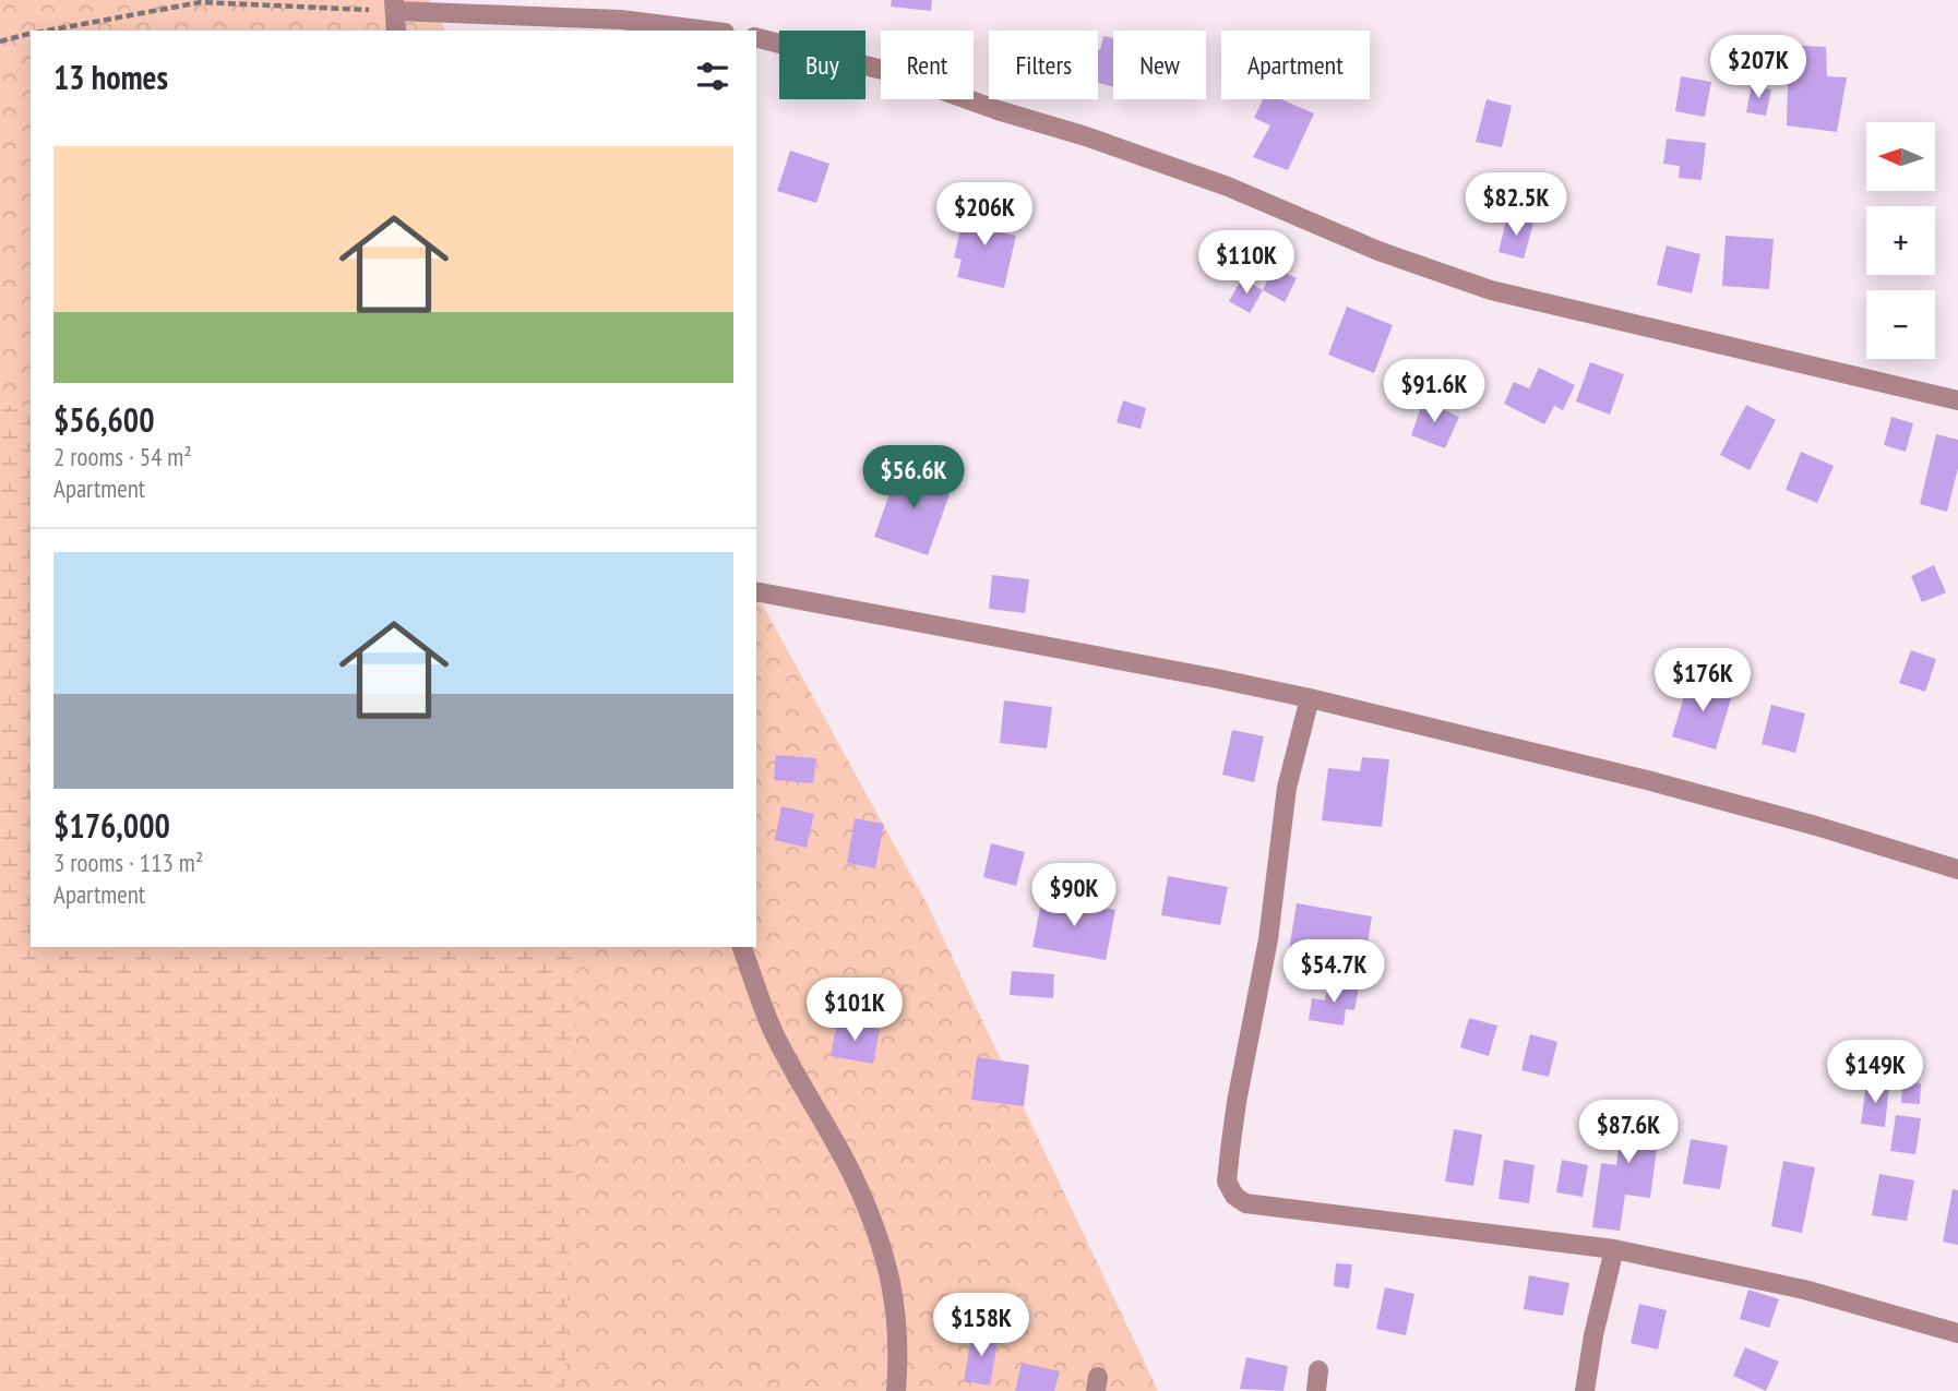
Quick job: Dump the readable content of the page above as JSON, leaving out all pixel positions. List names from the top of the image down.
{
  "north": "left",
  "page": {
    "chip": [
      "Buy",
      "Rent",
      "Filters",
      "New",
      "Apartment"
    ],
    "heading": "13 homes",
    "price": [
      "$207K",
      "$82.5K",
      "$206K",
      "$110K",
      "$91.6K",
      "$56.6K",
      "$176K",
      "$90K",
      "$54.7K",
      "$101K",
      "$149K",
      "$87.6K",
      "$158K"
    ],
    "map_buttons": ["+", "−"],
    "list": [
      {
        "name": "$56,600",
        "note": "2 rooms · 54 m² · Apartment"
      },
      {
        "name": "$176,000",
        "note": "3 rooms · 113 m² · Apartment"
      }
    ]
  }
}
